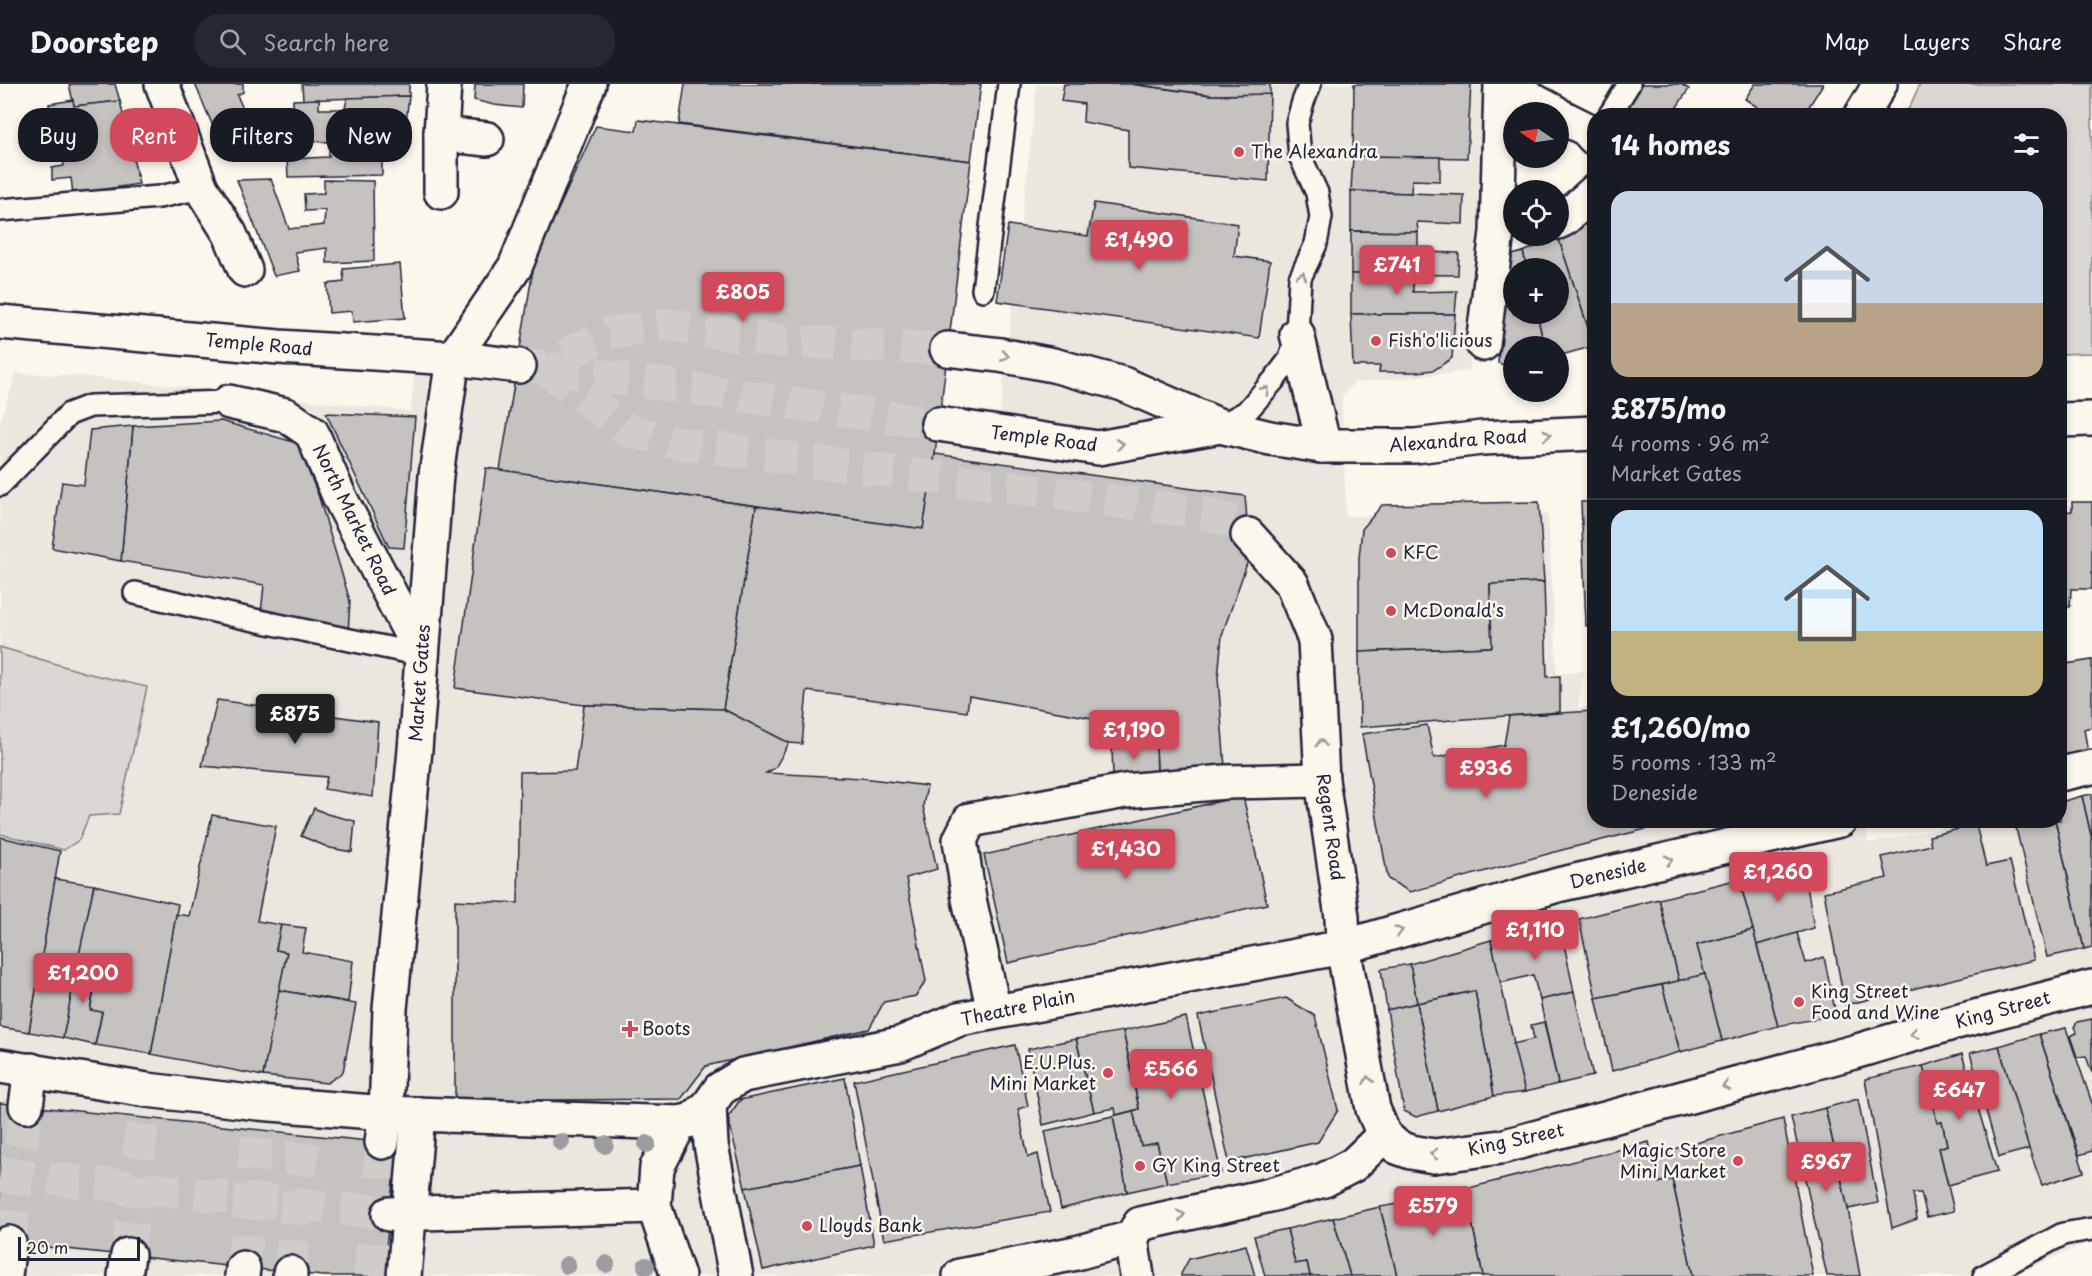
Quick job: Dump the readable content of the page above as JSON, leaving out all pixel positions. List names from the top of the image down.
{
  "streets": {
    "street": [
      "Temple Road",
      "Alexandra Road",
      "North Market Road",
      "Market Gates",
      "Regent Road",
      "Deneside",
      "Theatre Plain",
      "King Street"
    ]
  },
  "crossings": [
    ["Temple Road", "Alexandra Road"],
    ["Temple Road", "Market Gates"],
    ["North Market Road", "Market Gates"],
    ["Regent Road", "Deneside"],
    ["Regent Road", "Theatre Plain"],
    ["Regent Road", "King Street"],
    ["Deneside", "Theatre Plain"]
  ],
  "one_way": [
    "Temple Road",
    "Alexandra Road",
    "Regent Road",
    "Deneside",
    "King Street"
  ],
  "places": {
    "other": [
      "The Alexandra",
      "Fish'o'licious",
      "KFC",
      "McDonald's",
      "King Street Food and Wine",
      "E.U.Plus. Mini Market",
      "Magic Store Mini Market",
      "GY King Street",
      "Lloyds Bank"
    ],
    "health": ["Boots"]
  },
  "scale_bar": "20 m",
  "north": "left",
  "page": {
    "header": "Doorstep",
    "search": "Search here",
    "nav": ["Map", "Layers", "Share"],
    "map_buttons": ["+", "−"],
    "chip": [
      "Buy",
      "Rent",
      "Filters",
      "New"
    ],
    "heading": "14 homes",
    "list": [
      {
        "name": "£875/mo",
        "note": "4 rooms · 96 m² · Market Gates"
      },
      {
        "name": "£1,260/mo",
        "note": "5 rooms · 133 m² · Deneside"
      }
    ],
    "price": [
      "£1,490",
      "£741",
      "£805",
      "£875",
      "£1,190",
      "£936",
      "£1,430",
      "£1,260",
      "£1,110",
      "£1,200",
      "£566",
      "£647",
      "£967",
      "£579"
    ],
    "scale": "20 m"
  }
}
